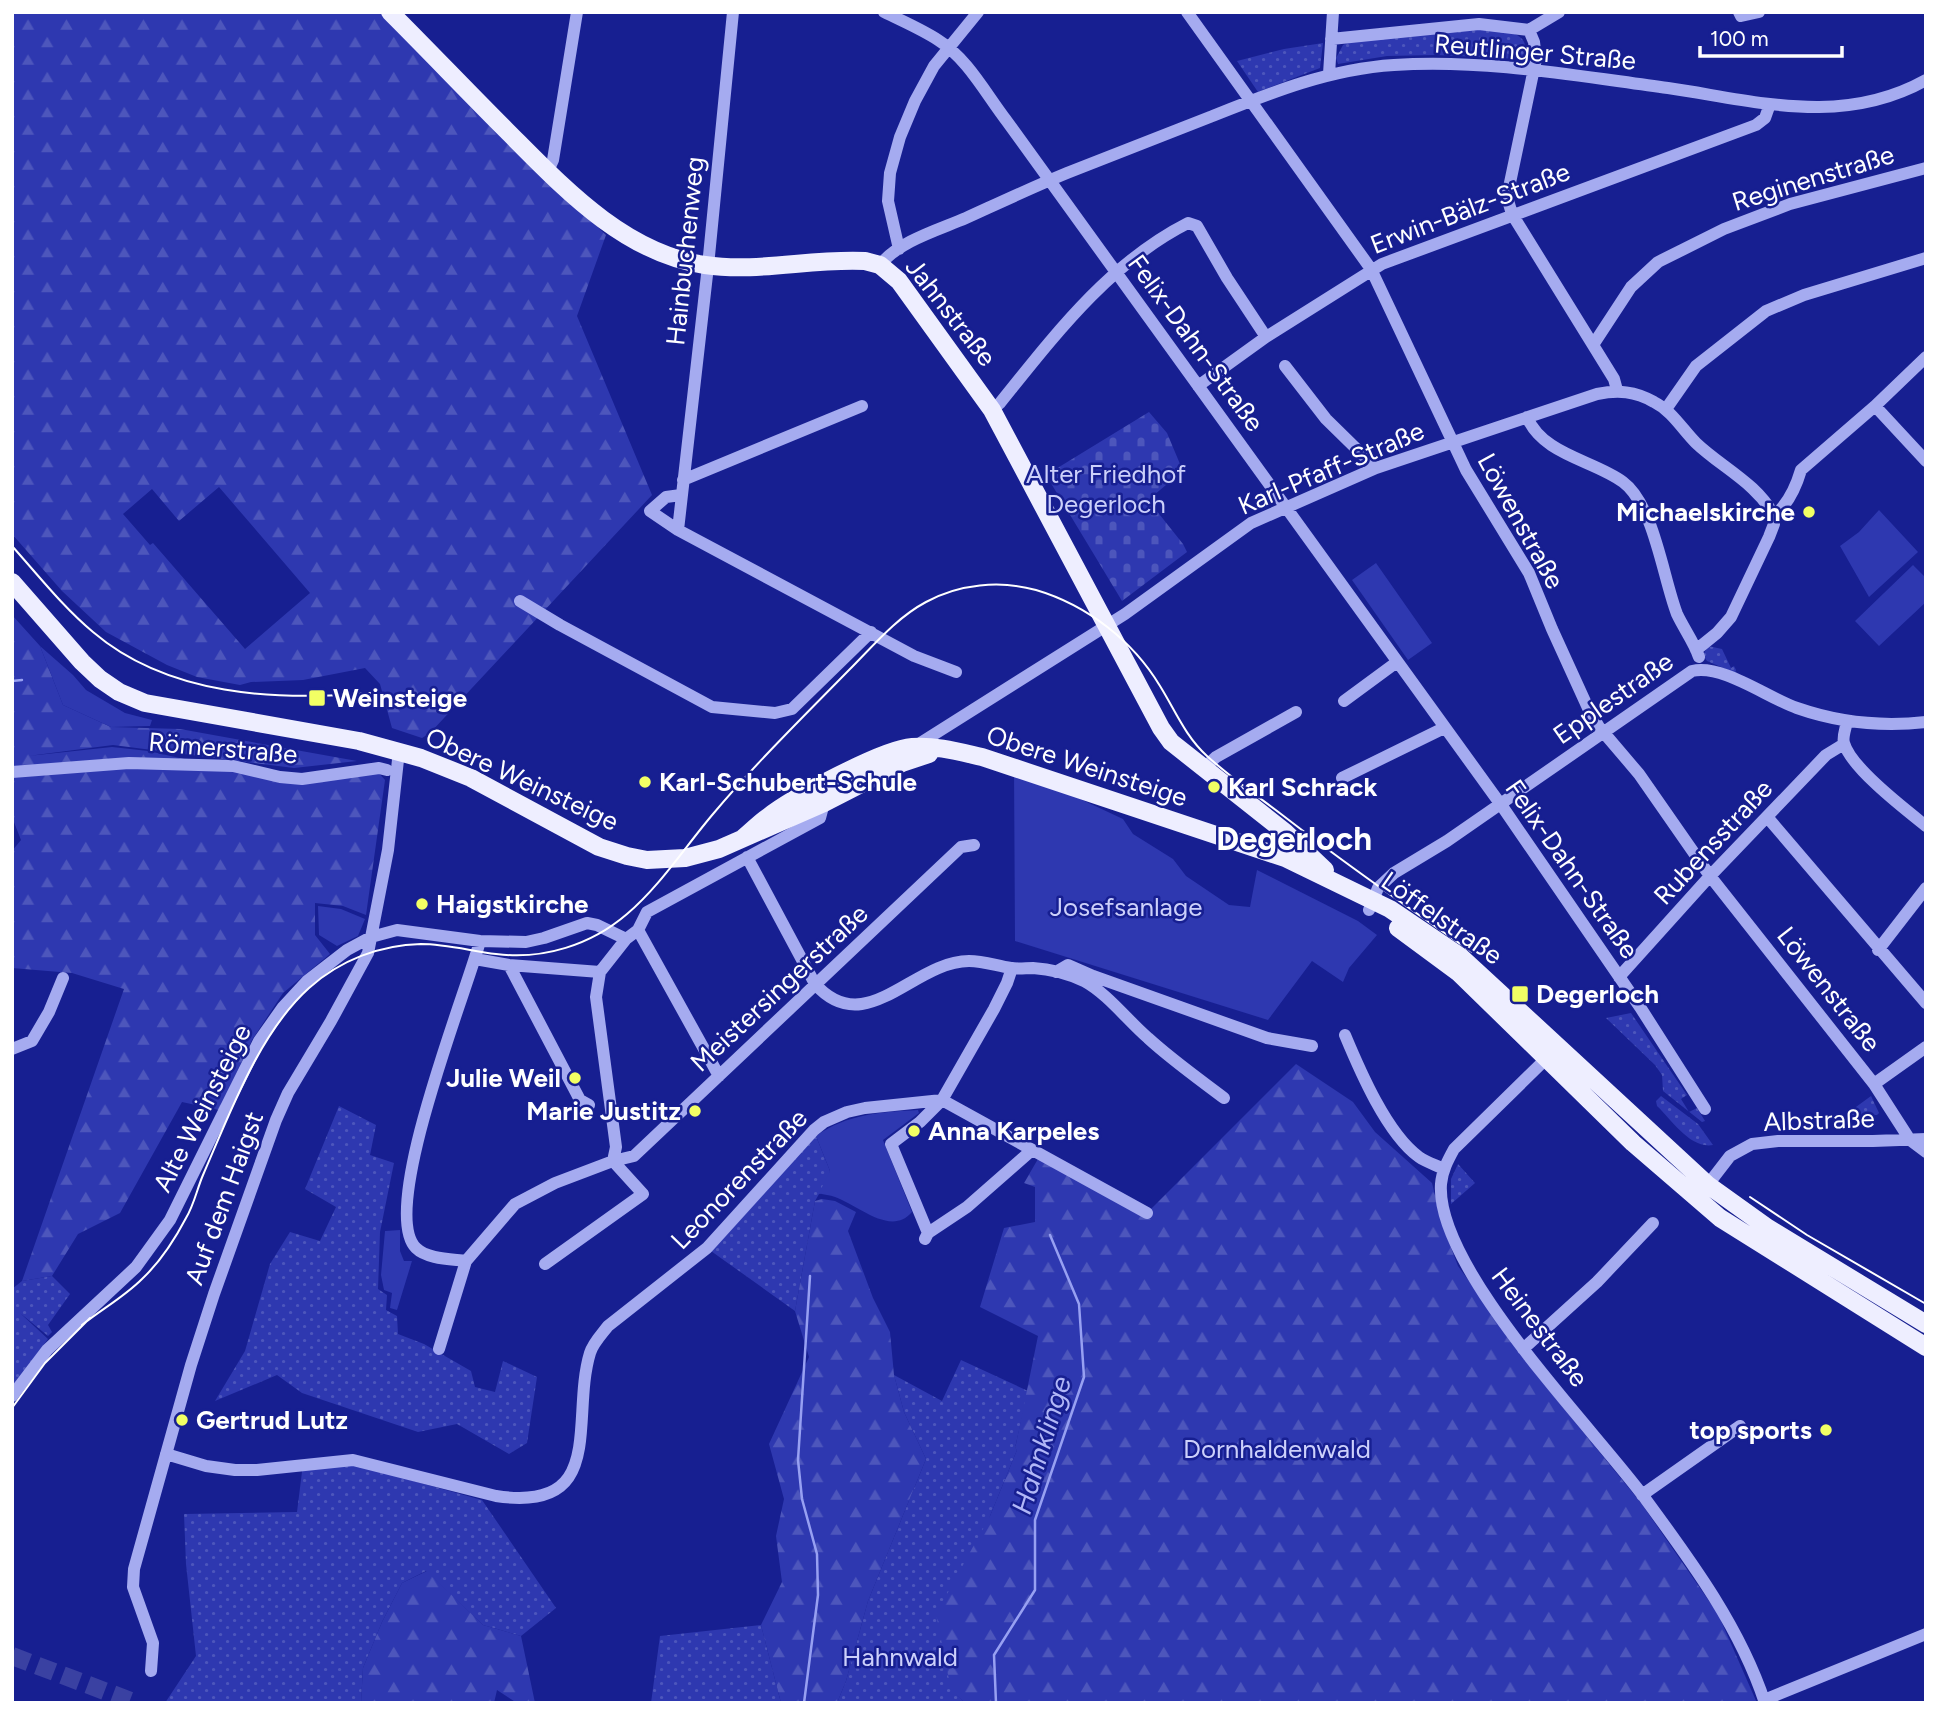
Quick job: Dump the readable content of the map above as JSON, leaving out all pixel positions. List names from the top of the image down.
{
  "streets": {
    "main road": ["Jahnstraße", "Obere Weinsteige", "Löffelstraße"],
    "street": [
      "Reutlinger Straße",
      "Reginenstraße",
      "Erwin-Bälz-Straße",
      "Hainbuchenweg",
      "Felix-Dahn-Straße",
      "Karl-Pfaff-Straße",
      "Löwenstraße",
      "Epplestraße",
      "Römerstraße",
      "Rubensstraße",
      "Meistersingerstraße",
      "Alte Weinsteige",
      "Albstraße",
      "Leonorenstraße",
      "Auf dem Haigst",
      "Heinestraße"
    ]
  },
  "crossings": [
    ["Reutlinger Straße", "Erwin-Bälz-Straße"],
    ["Reutlinger Straße", "Jahnstraße"],
    ["Reutlinger Straße", "Felix-Dahn-Straße"],
    ["Reutlinger Straße", "Löwenstraße"],
    ["Erwin-Bälz-Straße", "Felix-Dahn-Straße"],
    ["Erwin-Bälz-Straße", "Löwenstraße"],
    ["Hainbuchenweg", "Jahnstraße"],
    ["Jahnstraße", "Karl-Pfaff-Straße"],
    ["Jahnstraße", "Löffelstraße"],
    ["Felix-Dahn-Straße", "Karl-Pfaff-Straße"],
    ["Felix-Dahn-Straße", "Epplestraße"],
    ["Felix-Dahn-Straße", "Rubensstraße"],
    ["Karl-Pfaff-Straße", "Löwenstraße"],
    ["Karl-Pfaff-Straße", "Obere Weinsteige"],
    ["Löwenstraße", "Epplestraße"],
    ["Löwenstraße", "Rubensstraße"],
    ["Löwenstraße", "Albstraße"],
    ["Epplestraße", "Löffelstraße"],
    ["Obere Weinsteige", "Löffelstraße"],
    ["Obere Weinsteige", "Auf dem Haigst"],
    ["Löffelstraße", "Albstraße"],
    ["Alte Weinsteige", "Auf dem Haigst"],
    ["Leonorenstraße", "Auf dem Haigst"]
  ],
  "districts": ["Degerloch"],
  "water": ["Hahnklinge"],
  "parks": [
    "Alter Friedhof Degerloch",
    "Josefsanlage",
    "Dornhaldenwald",
    "Hahnwald"
  ],
  "places": {
    "other": [
      "Michaelskirche",
      "Karl-Schubert-Schule",
      "Karl Schrack",
      "Haigstkirche",
      "Julie Weil",
      "Marie Justitz",
      "Anna Karpeles",
      "Gertrud Lutz",
      "top sports"
    ],
    "transit": ["Weinsteige", "Degerloch"]
  },
  "scale_bar": "100 m"
}
